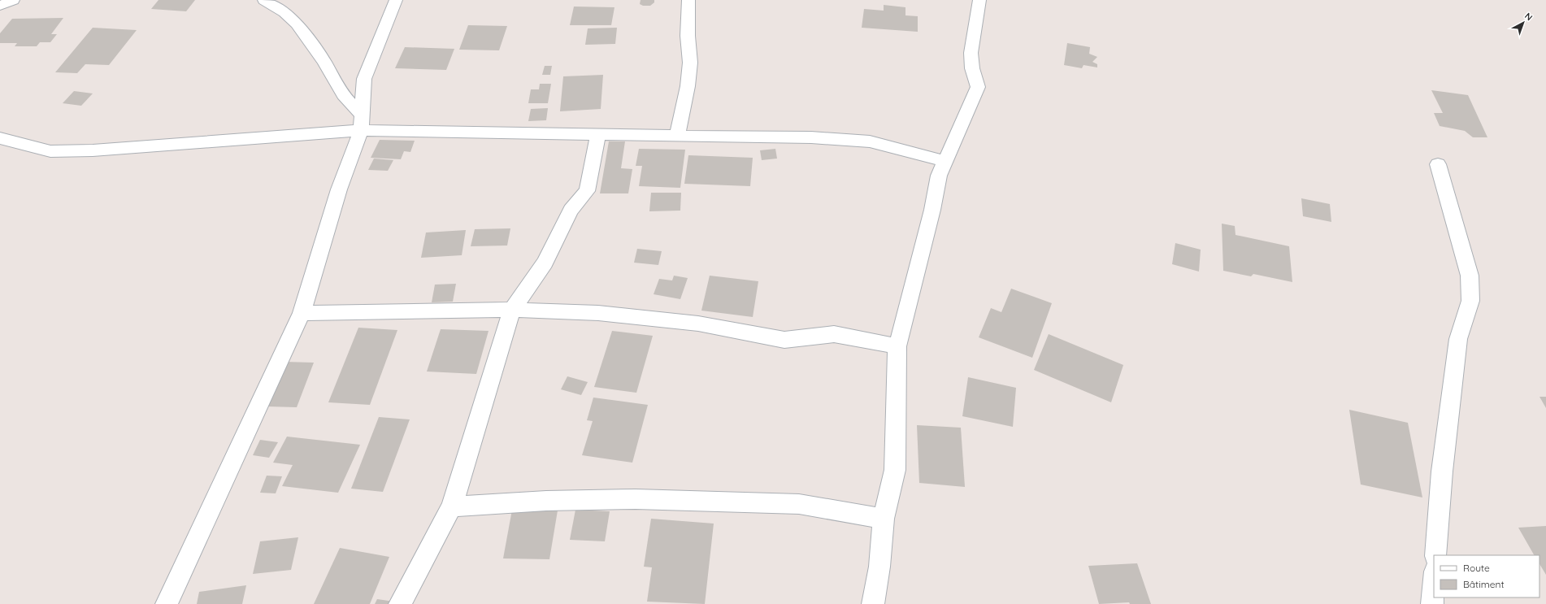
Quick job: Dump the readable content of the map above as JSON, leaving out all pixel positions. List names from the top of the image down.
{
  "legend": ["Route", "Bâtiment"],
  "north": "top right"
}
